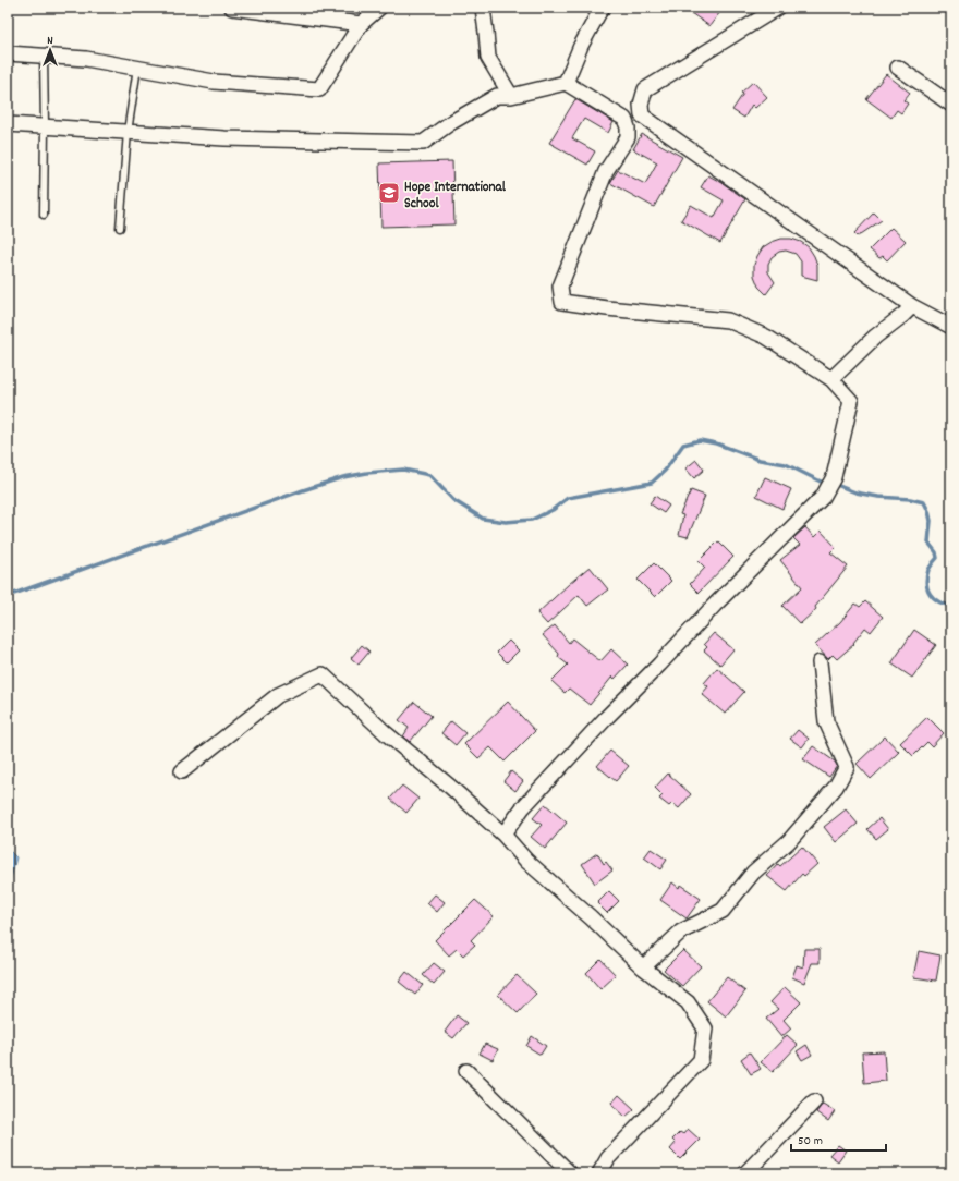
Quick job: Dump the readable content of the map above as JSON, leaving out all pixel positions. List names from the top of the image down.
{
  "places": {
    "school or university": ["Hope International School"]
  },
  "scale_bar": "50 m",
  "north": "top"
}
